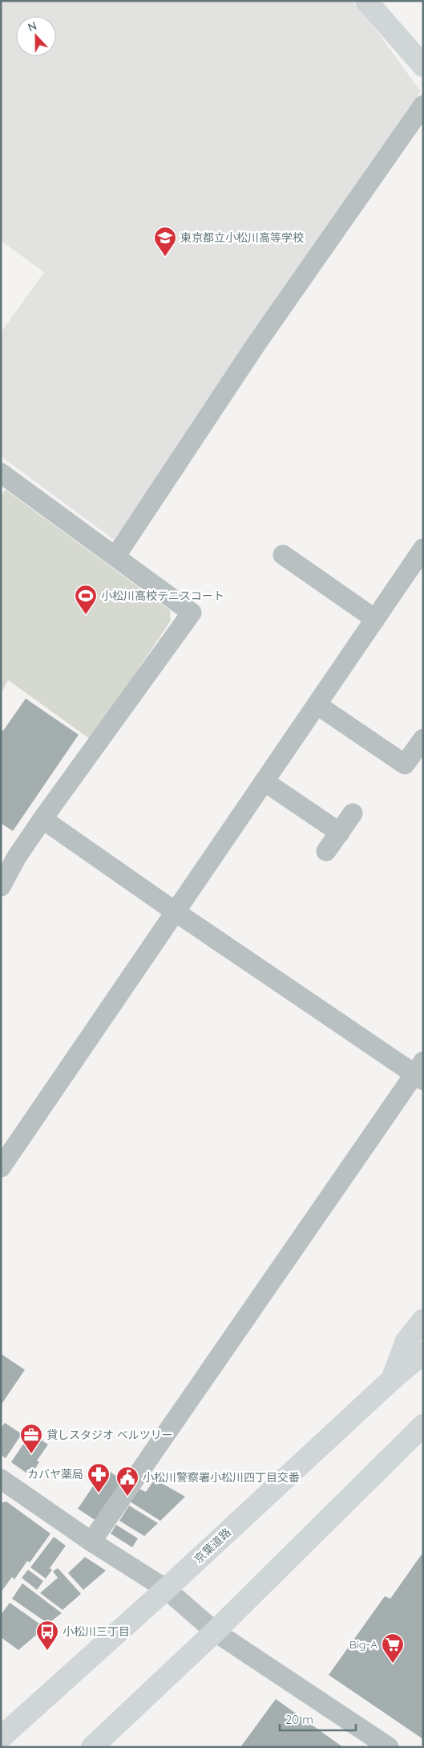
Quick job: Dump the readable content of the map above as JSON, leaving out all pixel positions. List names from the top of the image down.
{
  "streets": {
    "main road": ["京葉道路"]
  },
  "places": {
    "school or university": ["東京都立小松川高等学校"],
    "sports": ["小松川高校テニスコート"],
    "office": ["貸しスタジオ ベルツリー"],
    "pharmacy": ["カバヤ薬局"],
    "public building": ["小松川警察署小松川四丁目交番"],
    "bus stop": ["小松川三丁目"],
    "supermarket": ["Big-A"]
  },
  "scale_bar": "20 m",
  "north": "top"
}
